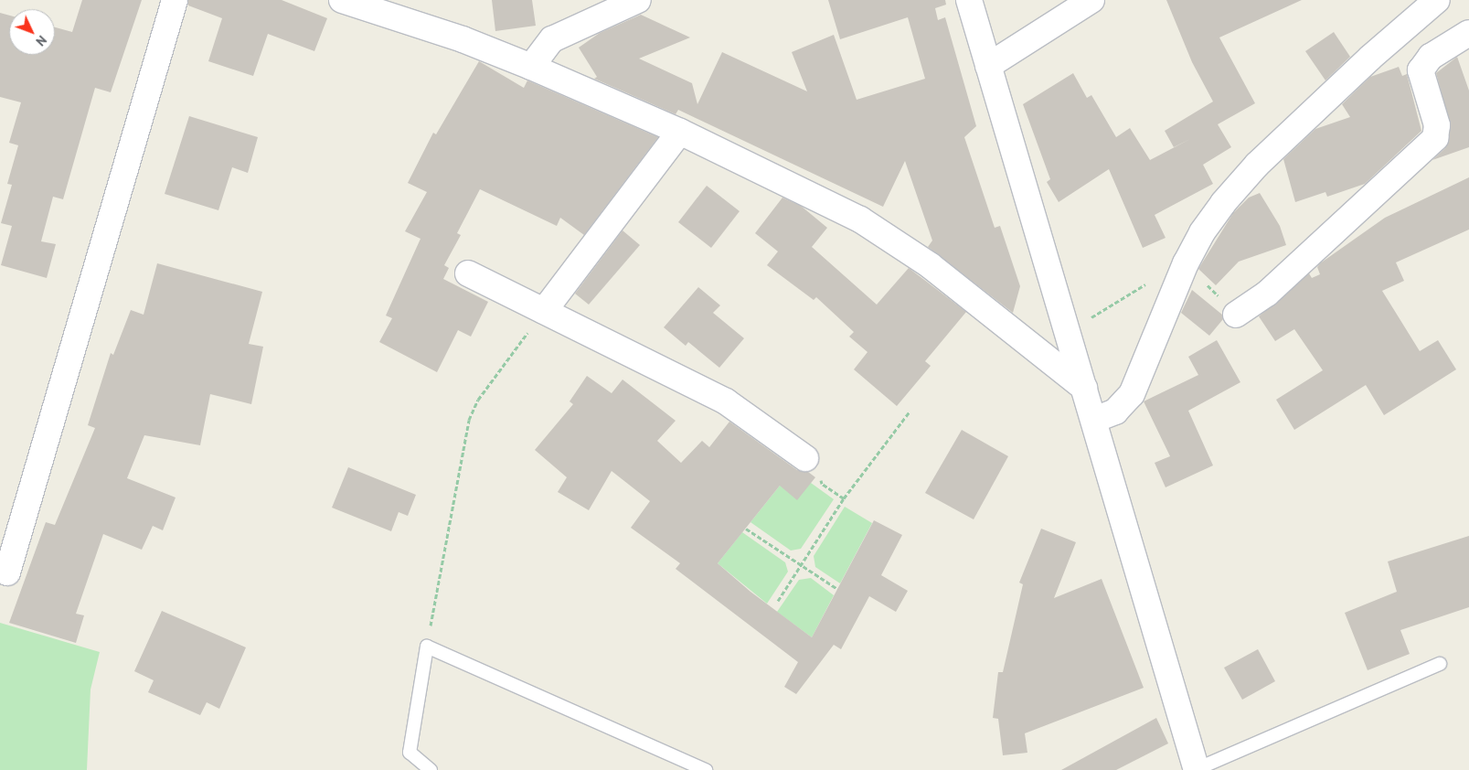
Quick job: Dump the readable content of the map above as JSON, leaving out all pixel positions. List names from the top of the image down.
{
  "north": "bottom right"
}
